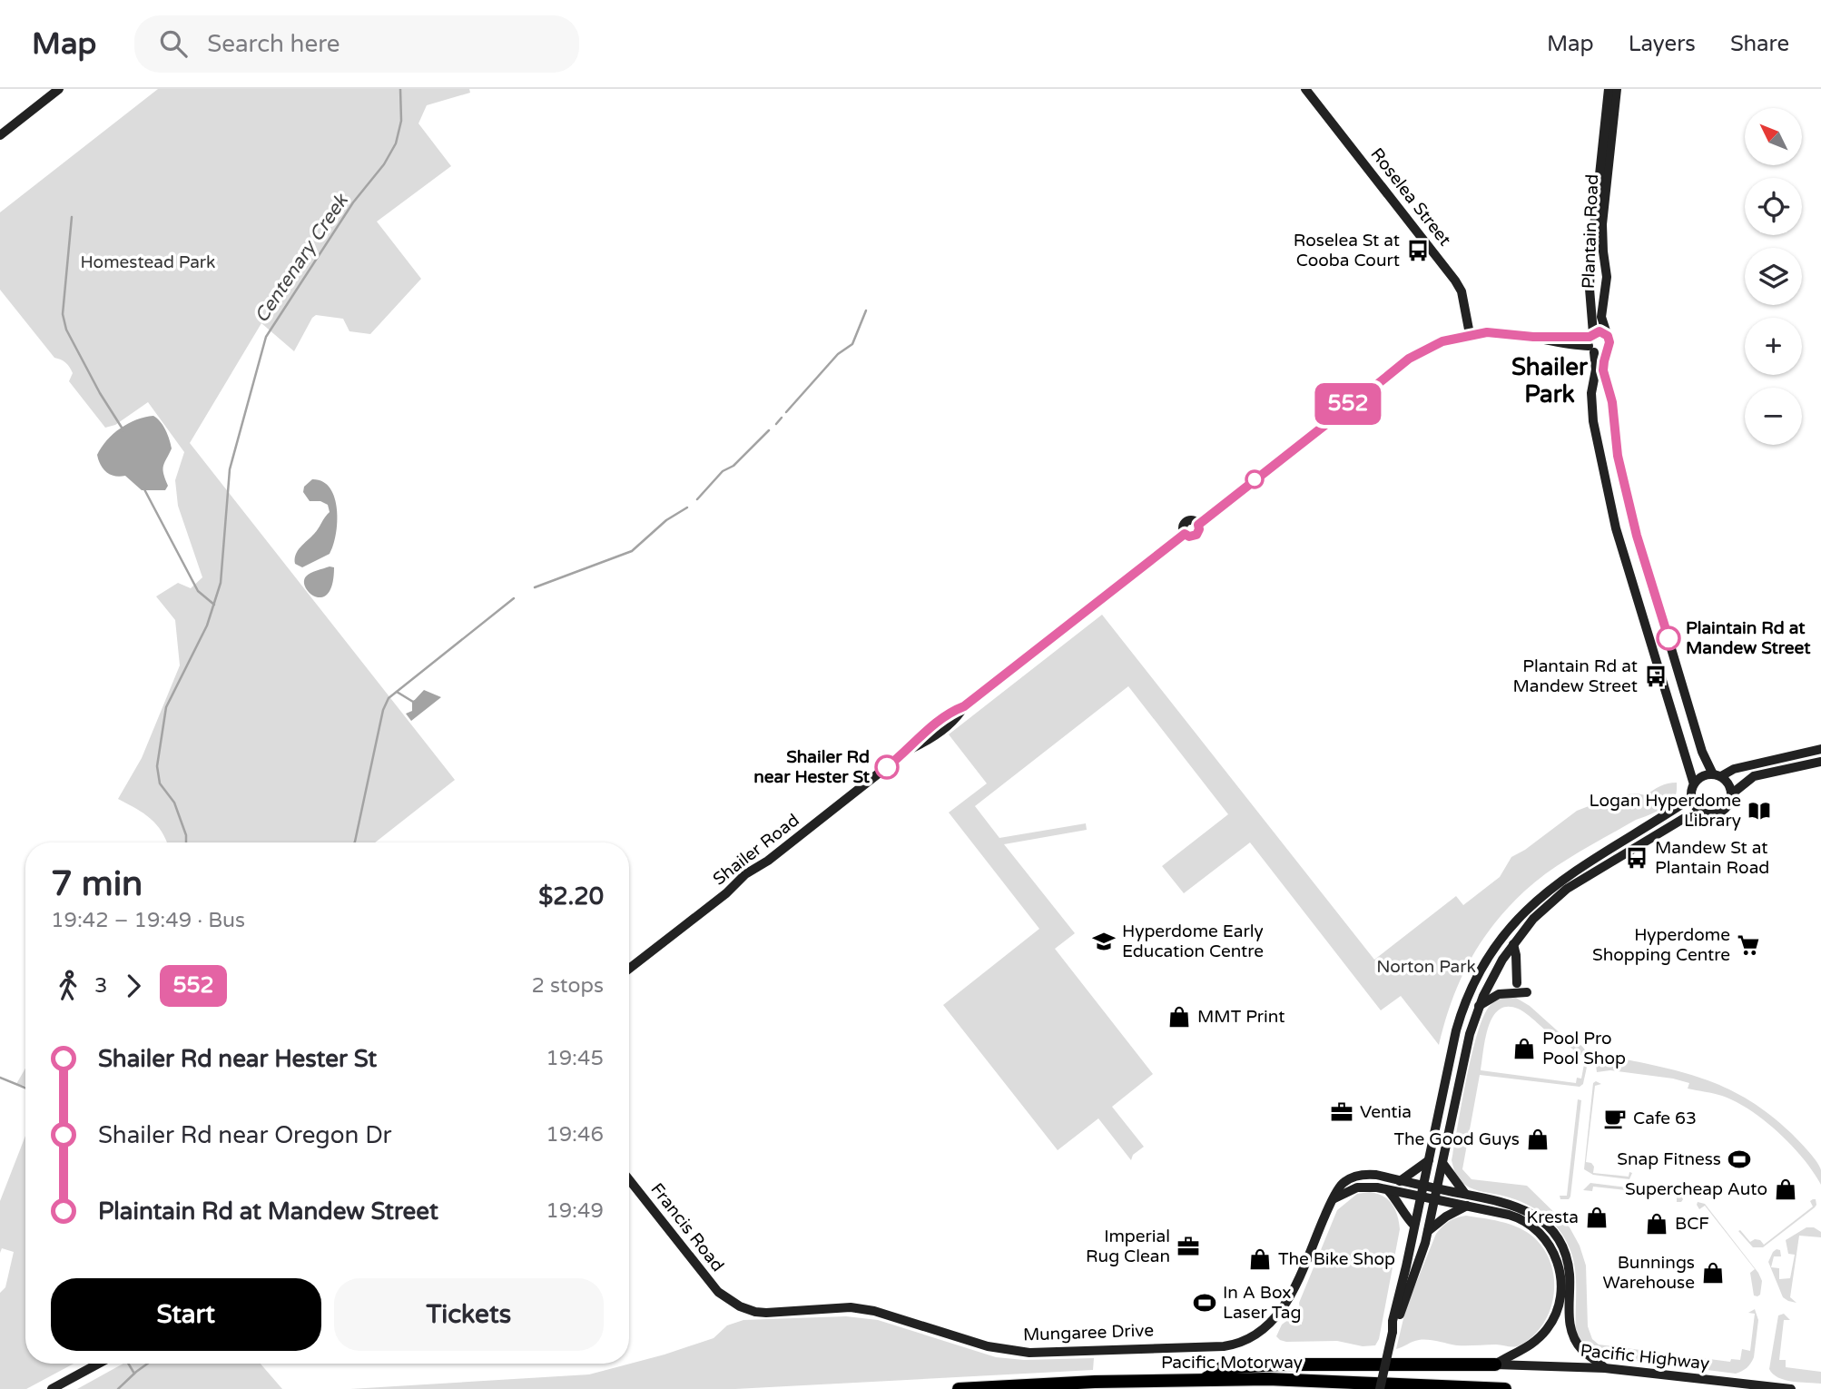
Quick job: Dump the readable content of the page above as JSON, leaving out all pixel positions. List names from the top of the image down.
{
  "streets": {
    "highway": ["Pacific Motorway"],
    "street": [
      "Roselea Street",
      "Plantain Road",
      "Shailer Road",
      "Francis Road",
      "Mungaree Drive",
      "Pacific Highway"
    ]
  },
  "crossings": [
    ["Roselea Street", "Shailer Road"],
    ["Francis Road", "Mungaree Drive"],
    ["Mungaree Drive", "Pacific Highway"]
  ],
  "districts": ["Shailer Park"],
  "water": ["Centenary Creek"],
  "parks": ["Homestead Park", "Norton Park"],
  "places": {
    "bus stop": ["Roselea St at Cooba Court", "Plantain Rd at Mandew Street", "Mandew St at Plantain Road"],
    "other": ["Plaintain Rd at Mandew Street", "Shailer Rd near Hester St"],
    "library": ["Logan Hyperdome Library"],
    "school or university": ["Hyperdome Early Education Centre"],
    "supermarket": ["Hyperdome Shopping Centre"],
    "shop": [
      "MMT Print",
      "Pool Pro Pool Shop",
      "The Good Guys",
      "Supercheap Auto",
      "Kresta",
      "BCF",
      "The Bike Shop",
      "Bunnings Warehouse"
    ],
    "office": ["Ventia", "Imperial Rug Clean"],
    "cafe": ["Cafe 63"],
    "sports": ["Snap Fitness", "In A Box Laser Tag"]
  },
  "lines": ["bus line 552"],
  "north": "top left",
  "page": {
    "header": "Map",
    "search": "Search here",
    "nav": ["Map", "Layers", "Share"],
    "on_map": "552",
    "map_buttons": ["+", "−"],
    "heading": ["7 min", "19:42 – 19:49 · Bus", "$2.20"],
    "legs": ["3", "552", "2 stops"],
    "list": [
      {
        "name": "Shailer Rd near Hester St",
        "value": "19:45"
      },
      {
        "name": "Shailer Rd near Oregon Dr",
        "value": "19:46"
      },
      {
        "name": "Plaintain Rd at Mandew Street",
        "value": "19:49"
      }
    ],
    "buttons": ["Start", "Tickets"]
  }
}
